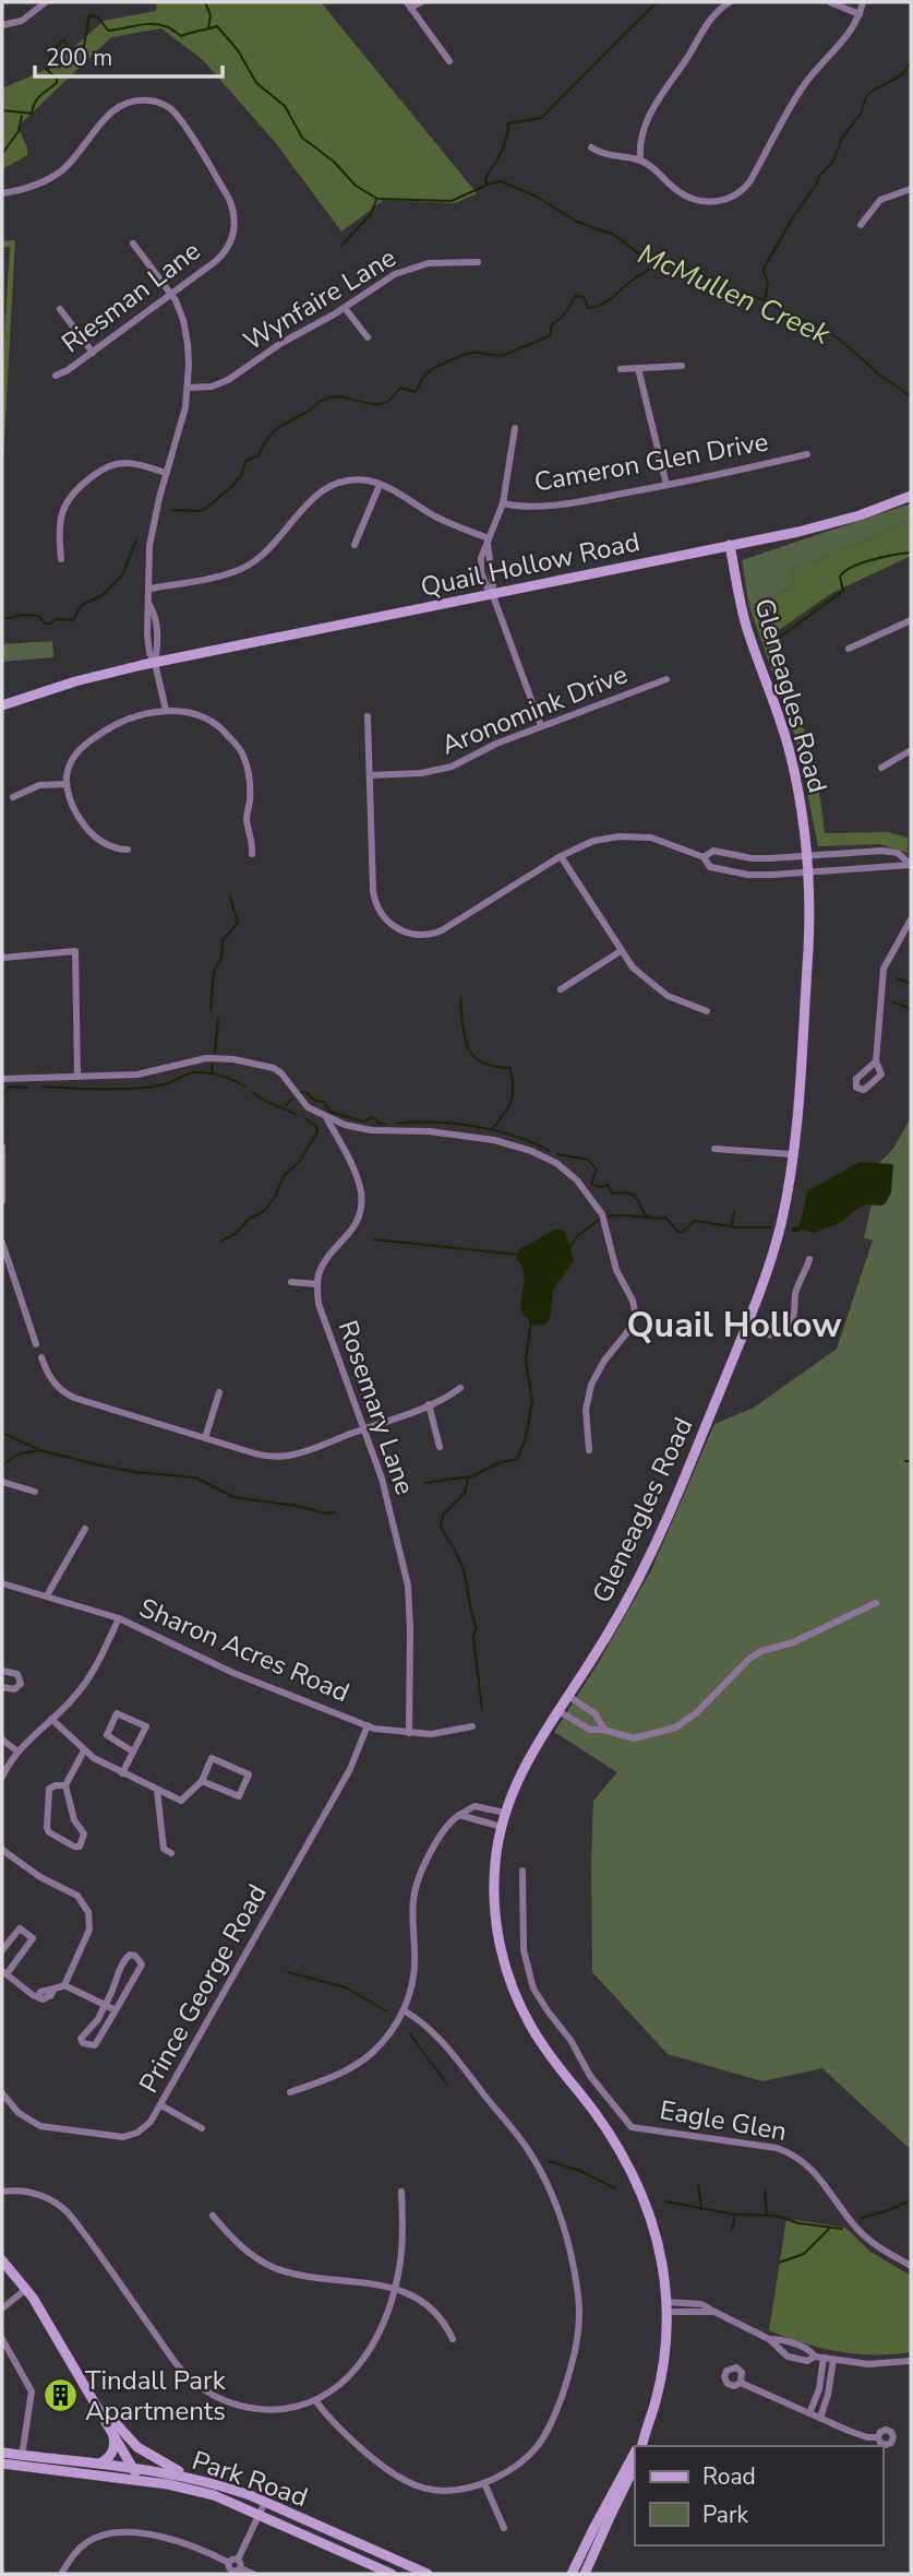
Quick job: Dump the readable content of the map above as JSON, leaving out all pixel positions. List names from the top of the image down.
{
  "streets": {
    "street": [
      "Riesman Lane",
      "Wynfaire Lane",
      "Cameron Glen Drive",
      "Quail Hollow Road",
      "Gleneagles Road",
      "Aronomink Drive",
      "Rosemary Lane",
      "Sharon Acres Road",
      "Prince George Road",
      "Eagle Glen",
      "Park Road"
    ]
  },
  "crossings": [
    ["Quail Hollow Road", "Gleneagles Road"],
    ["Rosemary Lane", "Sharon Acres Road"],
    ["Sharon Acres Road", "Prince George Road"]
  ],
  "districts": ["Quail Hollow"],
  "water": ["McMullen Creek"],
  "places": {
    "building": ["Tindall Park Apartments"]
  },
  "legend": ["Road", "Park"],
  "scale_bar": "200 m"
}
